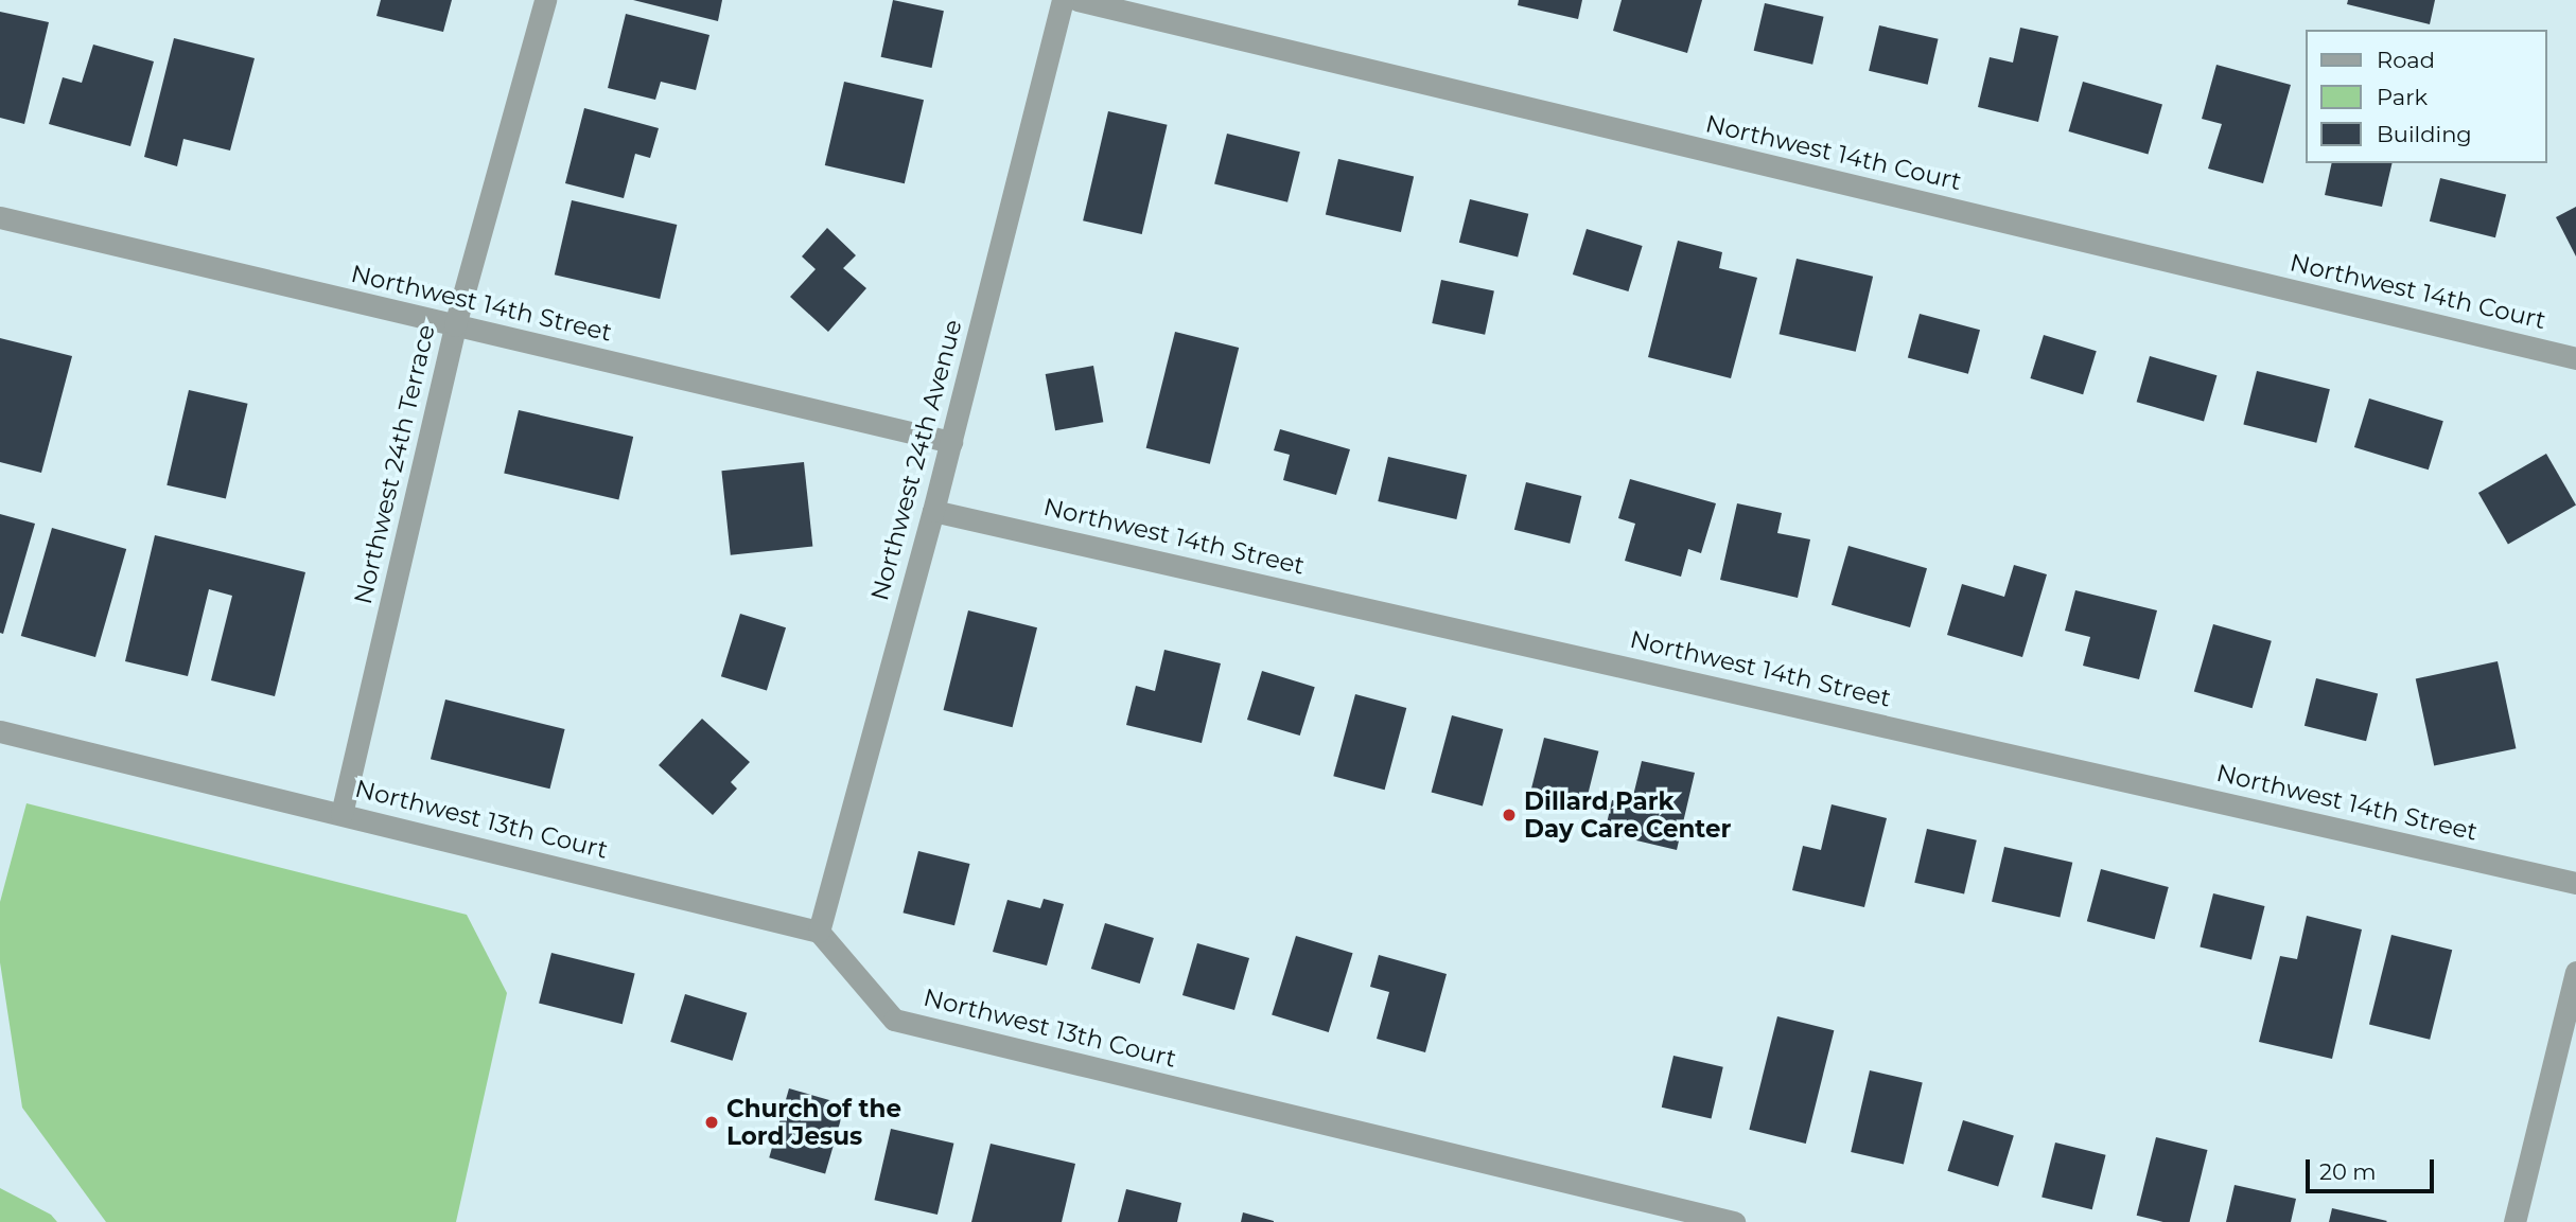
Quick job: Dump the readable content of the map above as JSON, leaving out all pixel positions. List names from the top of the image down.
{
  "streets": {
    "street": [
      "Northwest 14th Court",
      "Northwest 14th Street",
      "Northwest 24th Avenue",
      "Northwest 24th Terrace",
      "Northwest 13th Court"
    ]
  },
  "crossings": [
    ["Northwest 14th Street", "Northwest 24th Avenue"],
    ["Northwest 14th Street", "Northwest 24th Terrace"],
    ["Northwest 24th Avenue", "Northwest 13th Court"],
    ["Northwest 24th Terrace", "Northwest 13th Court"]
  ],
  "places": ["Dillard Park Day Care Center", "Church of the Lord Jesus"],
  "legend": ["Road", "Park", "Building"],
  "scale_bar": "20 m"
}
